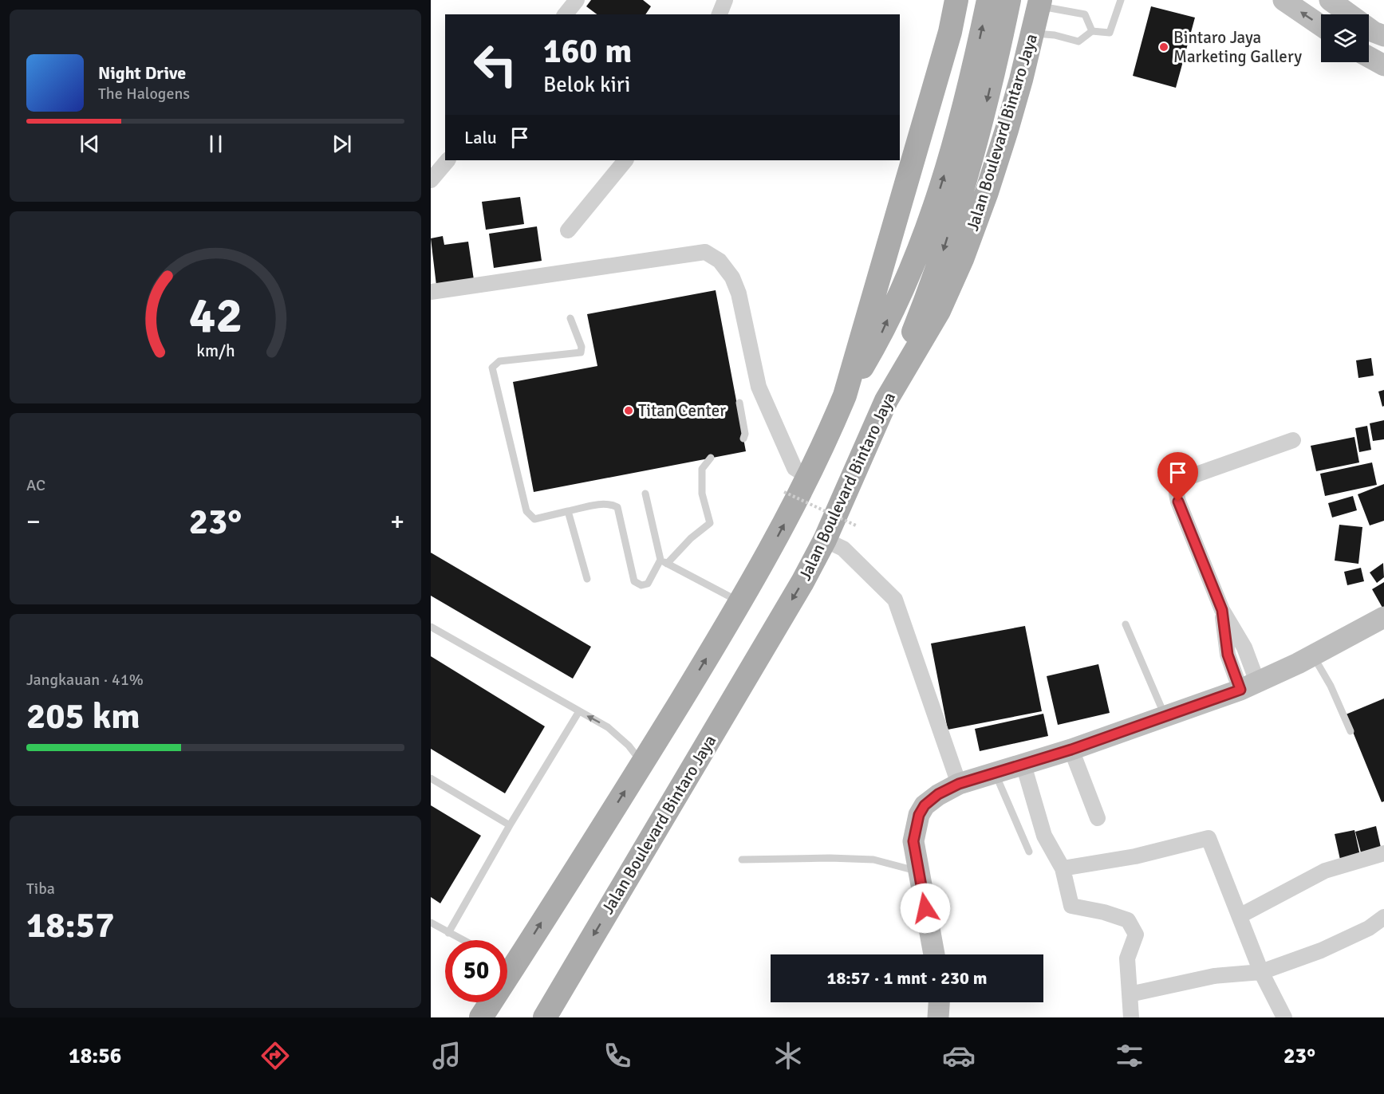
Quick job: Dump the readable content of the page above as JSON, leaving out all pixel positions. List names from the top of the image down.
{
  "streets": {
    "main road": ["Jalan Boulevard Bintaro Jaya"]
  },
  "places": ["Bintaro Jaya Marketing Gallery", "Titan Center"],
  "page": {
    "turn": ["160 m", "Belok kiri"],
    "song": ["Night Drive", "The Halogens"],
    "then": "Lalu",
    "tile": [
      "AC",
      ["Jangkauan · 41%", "205 km"],
      ["Tiba", "18:57"]
    ],
    "heat": ["−", "23°", "+"],
    "limit": "50",
    "trip": "18:57 · 1 mnt · 230 m",
    "tabs": ["18:56", "23°"],
    "gauge": ["42", "km/h"]
  }
}
